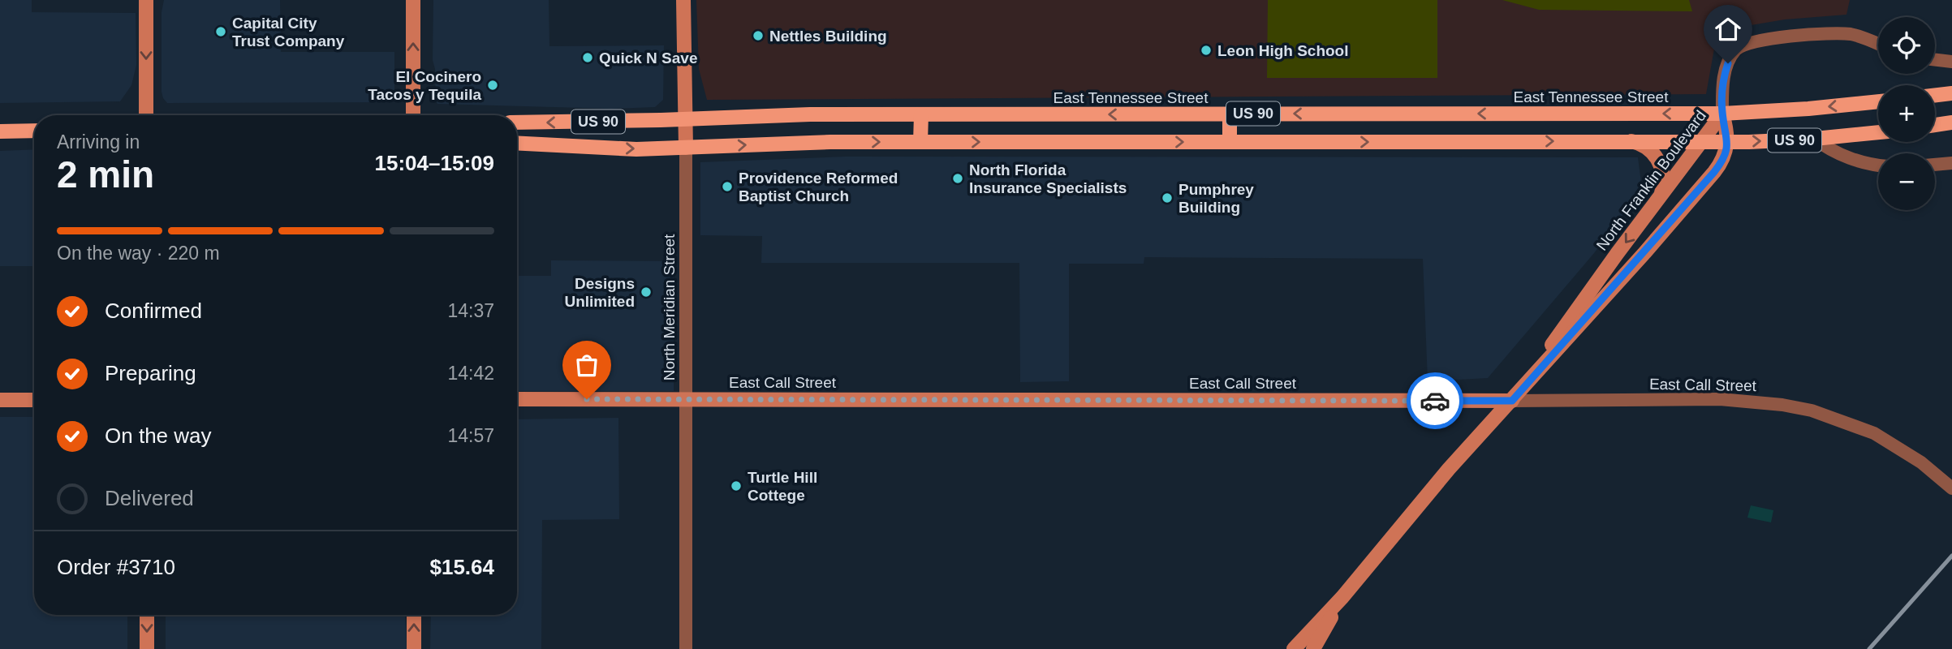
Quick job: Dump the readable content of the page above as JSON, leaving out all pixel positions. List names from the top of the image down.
{
  "streets": {
    "main road": ["East Tennessee Street", "US 90"],
    "street": ["North Franklin Boulevard", "North Meridian Street", "East Call Street"]
  },
  "crossings": [
    ["East Tennessee Street", "North Franklin Boulevard"],
    ["East Tennessee Street", "North Meridian Street"],
    ["US 90", "North Franklin Boulevard"],
    ["US 90", "North Meridian Street"],
    ["North Franklin Boulevard", "East Call Street"],
    ["North Meridian Street", "East Call Street"]
  ],
  "places": [
    "Capital City Trust Company",
    "Nettles Building",
    "Leon High School",
    "Quick N Save",
    "El Cocinero Tacos y Tequila",
    "North Florida Insurance Specialists",
    "Providence Reformed Baptist Church",
    "Pumphrey Building",
    "Designs Unlimited",
    "Turtle Hill Cottege"
  ],
  "page": {
    "map_buttons": ["+", "−"],
    "heading": ["2 min", "Arriving in", "15:04–15:09"],
    "panel": ["Order #3710", "$15.64"],
    "bar": "On the way · 220 m",
    "list": [
      ["Confirmed", "14:37"],
      ["Preparing", "14:42"],
      ["On the way", "14:57"],
      "Delivered"
    ]
  }
}
